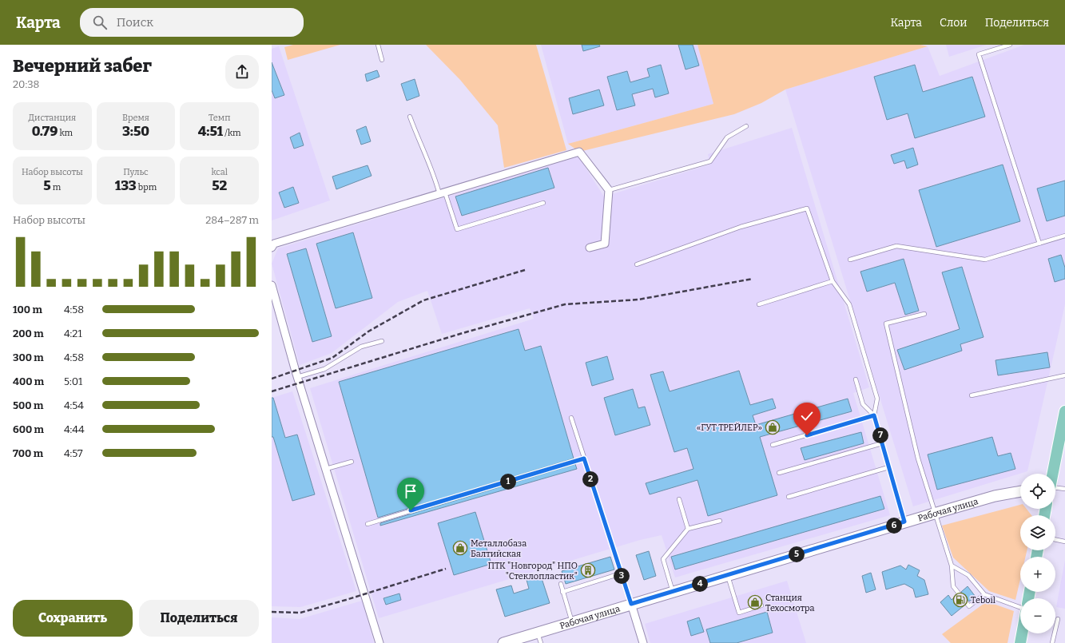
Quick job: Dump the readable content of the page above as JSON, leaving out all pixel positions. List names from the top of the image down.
{
  "streets": {
    "main road": ["Рабочая улица"]
  },
  "places": {
    "shop": ["«ГУТ ТРЕЙЛЕР»", "Металлобаза Балтийская", "Станция Техосмотра"],
    "building": ["ПТК \"Новгород\" НПО \"Стеклопластик\""],
    "fuel station": ["Teboil"]
  },
  "page": {
    "header": "Карта",
    "search": "Поиск",
    "nav": ["Карта", "Слои", "Поделиться"],
    "heading": ["Вечерний забег", "20:38"],
    "stats": [
      ["Дистанция", "0.79 km"],
      ["Время", "3:50"],
      ["Темп", "4:51 /km"],
      ["Набор высоты", "5 m"],
      ["Пульс", "133 bpm"],
      ["kcal", "52"]
    ],
    "chart": ["Набор высоты", "284–287 m"],
    "list": [
      {
        "name": "100 m",
        "note": "4:58"
      },
      {
        "name": "200 m",
        "note": "4:21"
      },
      {
        "name": "300 m",
        "note": "4:58"
      },
      {
        "name": "400 m",
        "note": "5:01"
      },
      {
        "name": "500 m",
        "note": "4:54"
      },
      {
        "name": "600 m",
        "note": "4:44"
      },
      {
        "name": "700 m",
        "note": "4:57"
      }
    ],
    "pins": [
      "7",
      "2",
      "1",
      "6",
      "5",
      "3",
      "4"
    ],
    "map_buttons": ["+", "−"],
    "buttons": ["Сохранить", "Поделиться"]
  }
}
